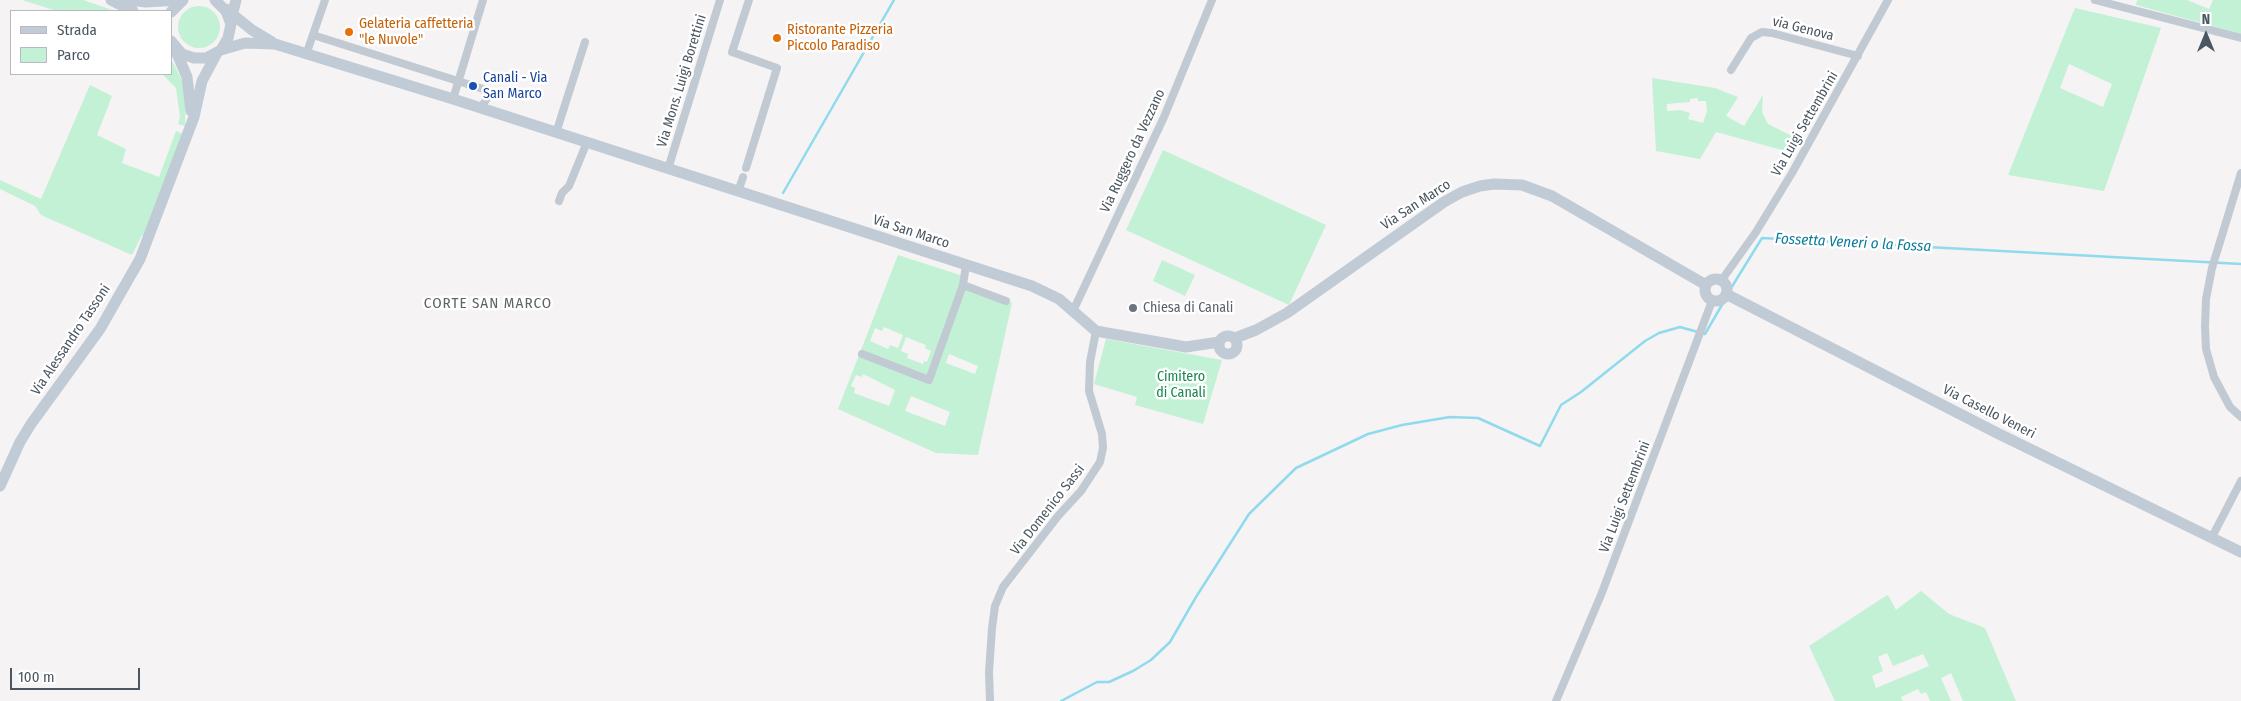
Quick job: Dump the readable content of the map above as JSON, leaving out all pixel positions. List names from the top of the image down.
{
  "streets": {
    "street": [
      "via Genova",
      "Via Mons. Luigi Borettini",
      "Via Luigi Settembrini",
      "Via Ruggero da Vezzano",
      "Via San Marco",
      "Via Alessandro Tassoni",
      "Via Casello Veneri",
      "Via Domenico Sassi"
    ]
  },
  "crossings": [
    ["via Genova", "Via Luigi Settembrini"],
    ["Via Mons. Luigi Borettini", "Via San Marco"],
    ["Via Luigi Settembrini", "Via San Marco"],
    ["Via Luigi Settembrini", "Via Casello Veneri"],
    ["Via Ruggero da Vezzano", "Via San Marco"],
    ["Via San Marco", "Via Alessandro Tassoni"],
    ["Via San Marco", "Via Casello Veneri"],
    ["Via San Marco", "Via Domenico Sassi"]
  ],
  "districts": ["CORTE SAN MARCO"],
  "water": ["Fossetta Veneri o la Fossa"],
  "parks": ["Cimitero di Canali"],
  "places": [
    "Gelateria caffetteria \"le Nuvole\"",
    "Ristorante Pizzeria Piccolo Paradiso",
    "Canali - Via San Marco",
    "Chiesa di Canali"
  ],
  "legend": ["Strada", "Parco"],
  "scale_bar": "100 m",
  "north": "top"
}
